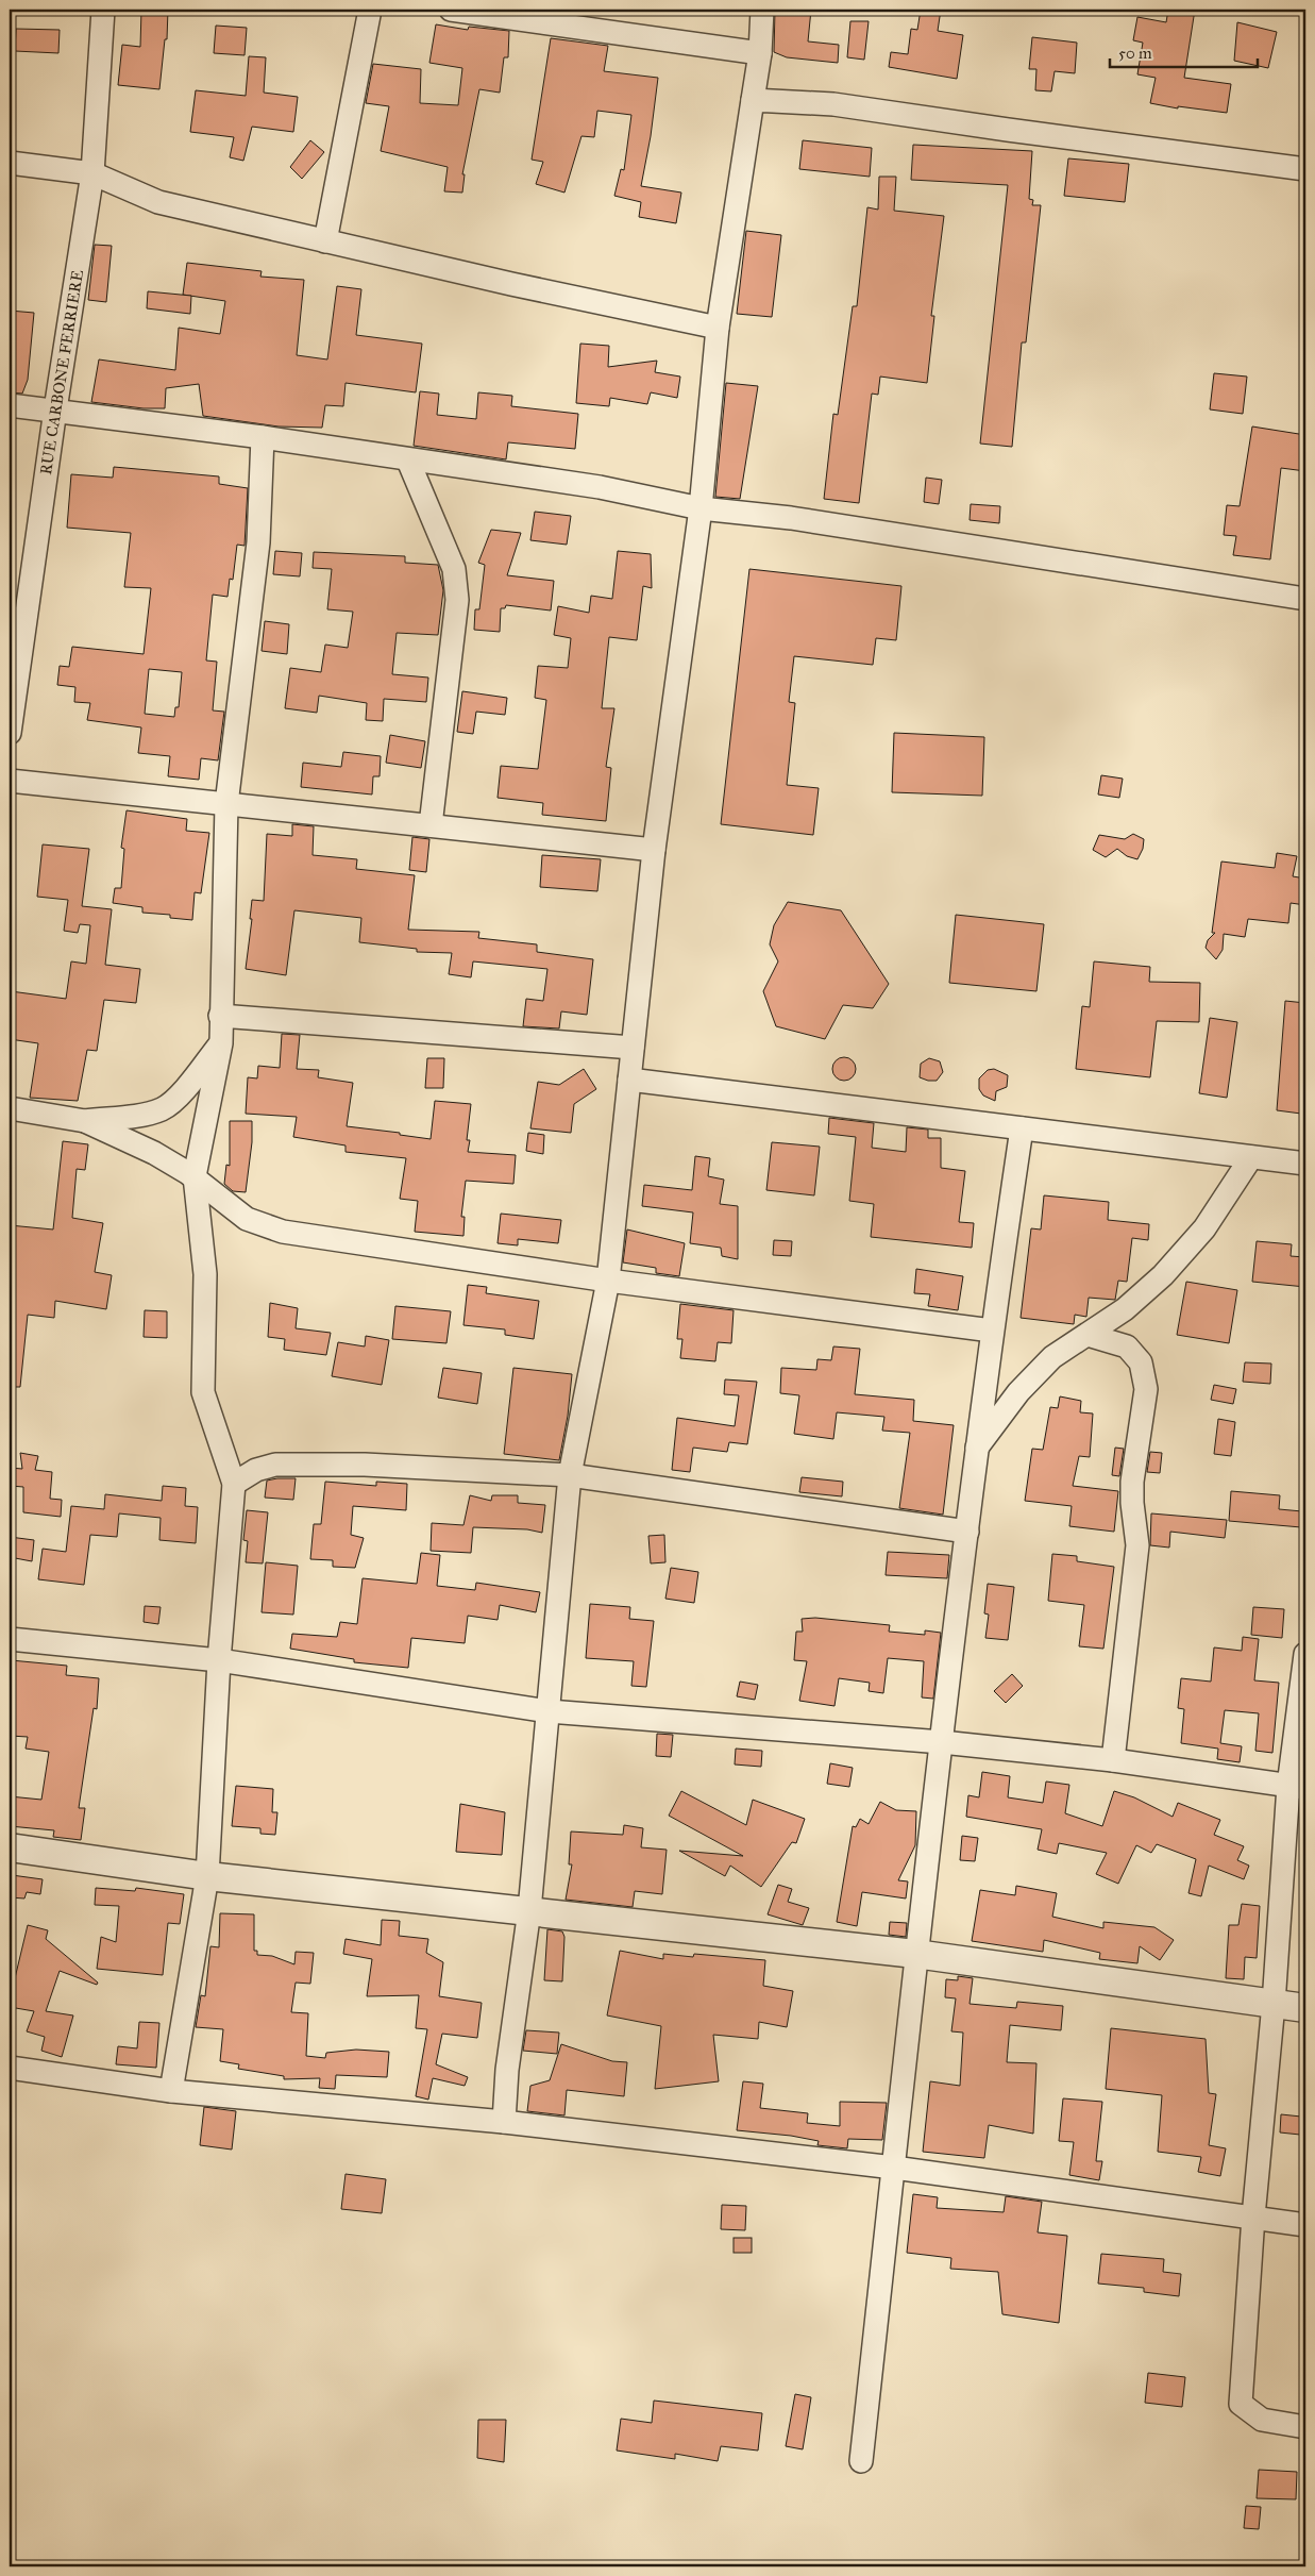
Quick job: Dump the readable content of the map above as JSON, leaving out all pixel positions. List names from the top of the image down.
{
  "streets": {
    "street": ["RUE CARBONE FERRIERE"]
  },
  "scale_bar": "50 m"
}
